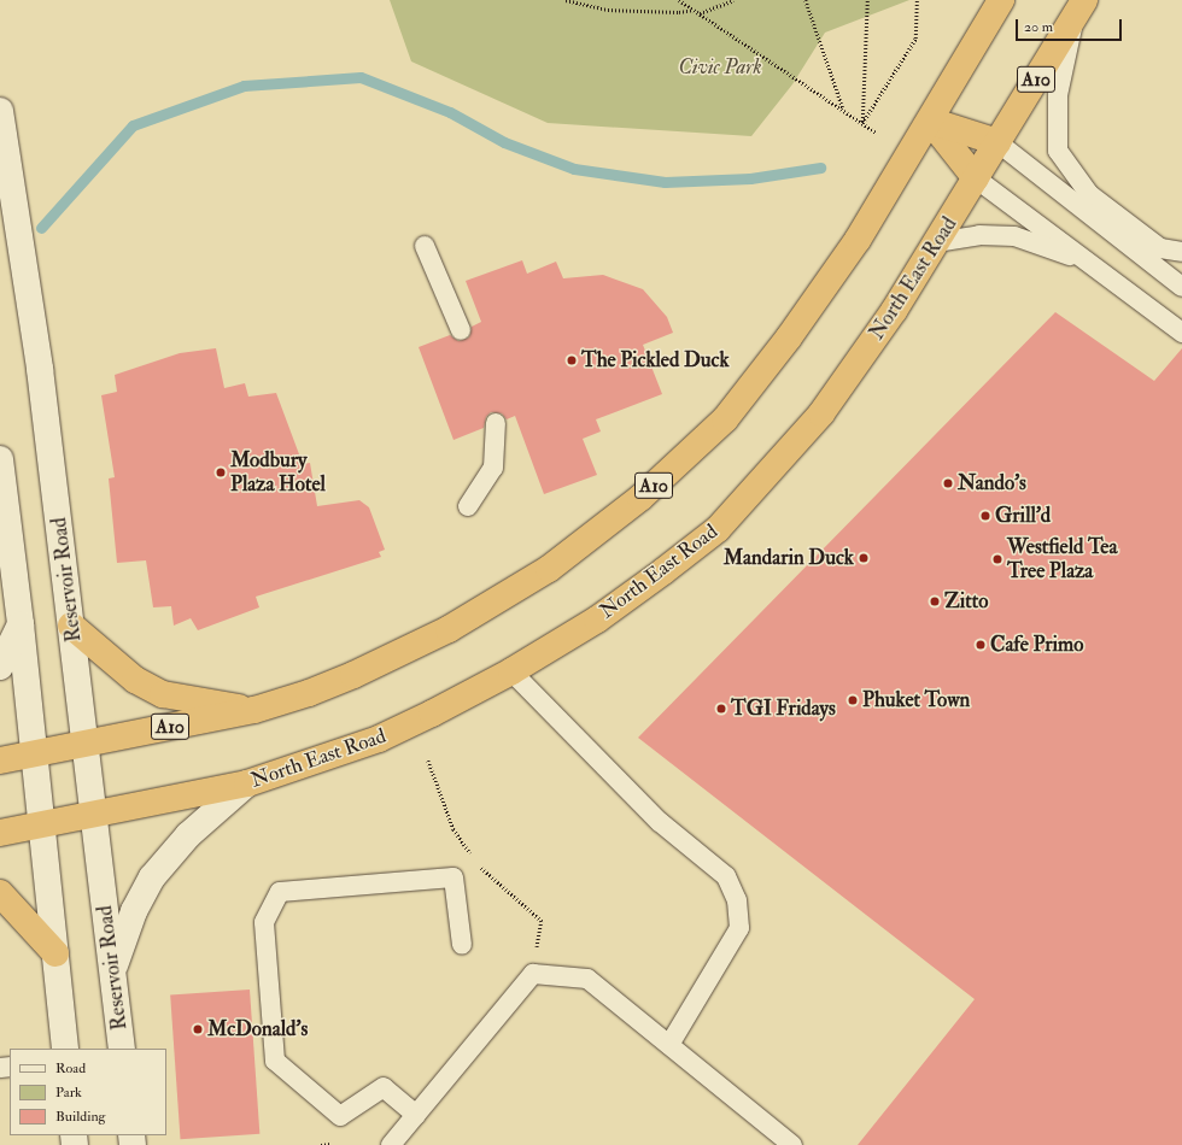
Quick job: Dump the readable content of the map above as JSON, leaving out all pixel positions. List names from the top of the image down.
{
  "streets": {
    "highway": ["A10", "North East Road"],
    "main road": ["Reservoir Road"]
  },
  "crossings": [
    ["A10", "Reservoir Road"],
    ["North East Road", "Reservoir Road"]
  ],
  "parks": ["Civic Park"],
  "places": [
    "The Pickled Duck",
    "Modbury Plaza Hotel",
    "Nando's",
    "Grill'd",
    "Mandarin Duck",
    "Westfield Tea Tree Plaza",
    "Zitto",
    "Cafe Primo",
    "Phuket Town",
    "TGI Fridays",
    "McDonald's"
  ],
  "legend": ["Road", "Park", "Building"],
  "scale_bar": "20 m"
}
